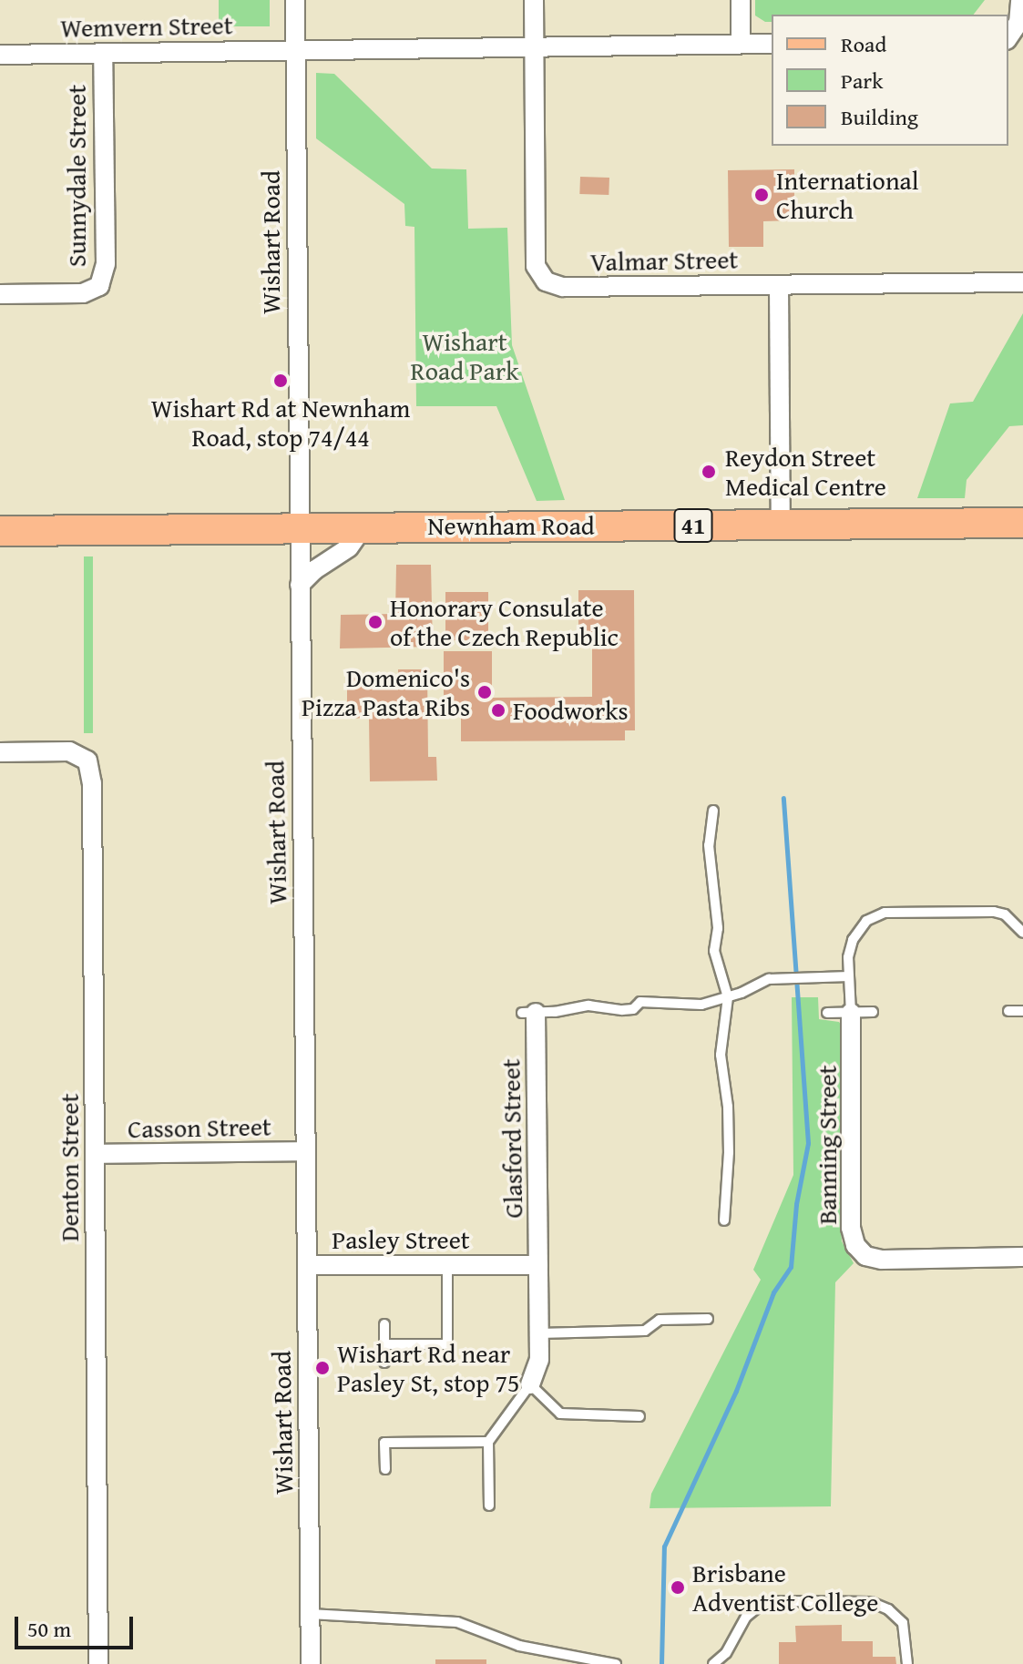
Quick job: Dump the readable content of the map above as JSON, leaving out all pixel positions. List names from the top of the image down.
{
  "streets": {
    "main road": ["Newnham Road", "41"],
    "street": [
      "Wemvern Street",
      "Sunnydale Street",
      "Wishart Road",
      "Valmar Street",
      "Casson Street",
      "Glasford Street",
      "Banning Street",
      "Denton Street",
      "Pasley Street"
    ]
  },
  "crossings": [
    ["Wemvern Street", "Sunnydale Street"],
    ["Wemvern Street", "Wishart Road"],
    ["Wemvern Street", "Valmar Street"],
    ["Wishart Road", "Newnham Road"],
    ["Wishart Road", "Casson Street"],
    ["Wishart Road", "Pasley Street"],
    ["Casson Street", "Denton Street"],
    ["Glasford Street", "Pasley Street"]
  ],
  "parks": ["Wishart Road Park"],
  "places": [
    "International Church",
    "Wishart Rd at Newnham Road, stop 74/44",
    "Reydon Street Medical Centre",
    "Honorary Consulate of the Czech Republic",
    "Domenico's Pizza Pasta Ribs",
    "Foodworks",
    "Wishart Rd near Pasley St, stop 75",
    "Brisbane Adventist College"
  ],
  "legend": ["Road", "Park", "Building"],
  "scale_bar": "50 m"
}
